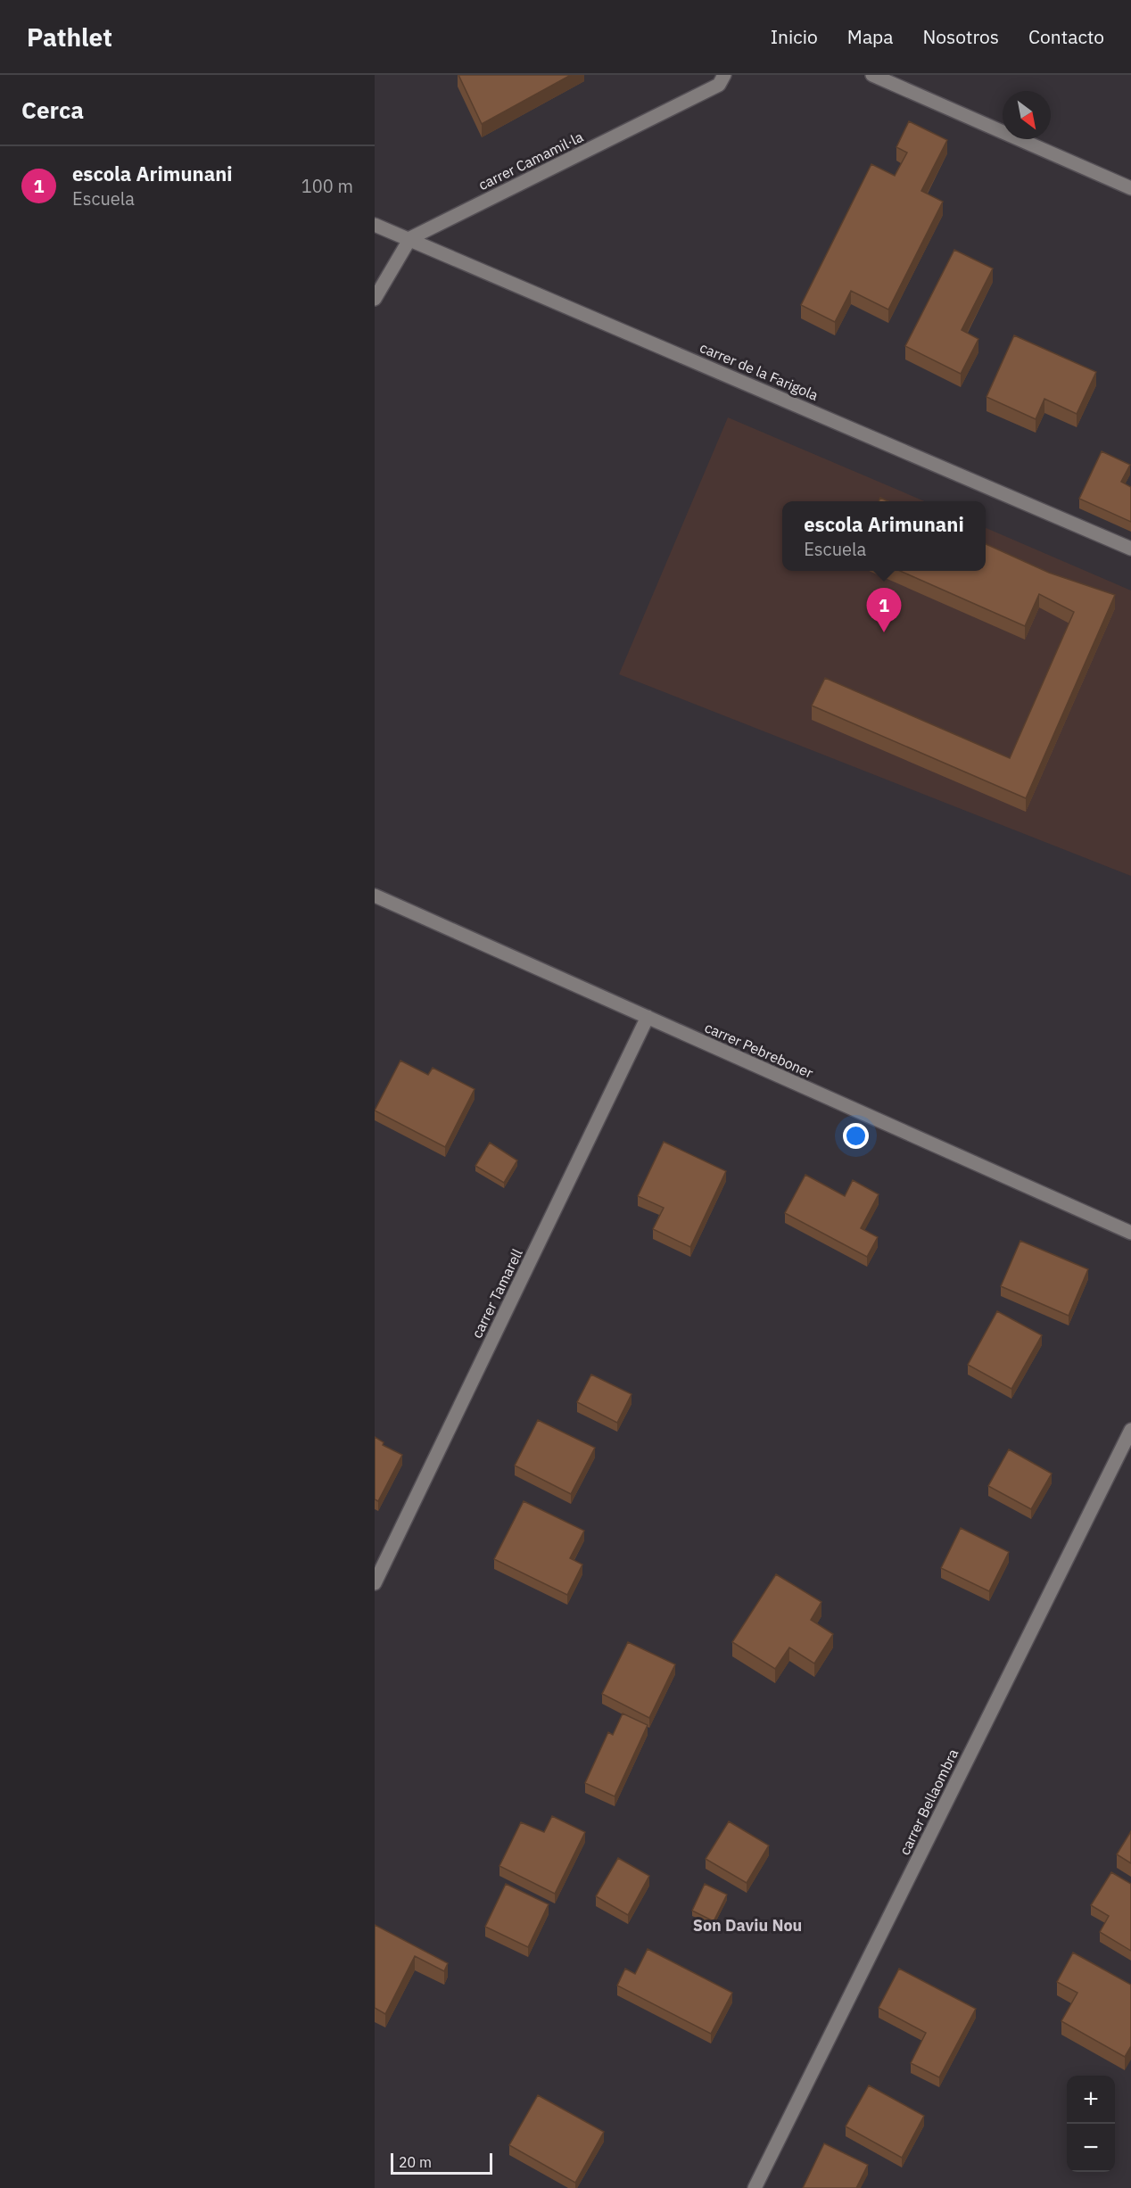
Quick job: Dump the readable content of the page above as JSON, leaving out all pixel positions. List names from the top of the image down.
{
  "streets": {
    "street": [
      "carrer Camamil·la",
      "carrer de la Farigola",
      "carrer Pebreboner",
      "carrer Tamarell",
      "carrer Bellaombra"
    ]
  },
  "crossings": [
    ["carrer Camamil·la", "carrer de la Farigola"],
    ["carrer Pebreboner", "carrer Tamarell"]
  ],
  "districts": ["Son Daviu Nou"],
  "scale_bar": "20 m",
  "north": "bottom right",
  "page": {
    "header": "Pathlet",
    "nav": [
      "Inicio",
      "Mapa",
      "Nosotros",
      "Contacto"
    ],
    "heading": "Cerca",
    "list": [
      {
        "mark": "1",
        "name": "escola Arimunani",
        "note": "Escuela",
        "value": "100 m"
      }
    ],
    "popup": ["escola Arimunani", "Escuela"],
    "pins": "1",
    "map_buttons": ["+", "−"],
    "scale": "20 m"
  }
}
